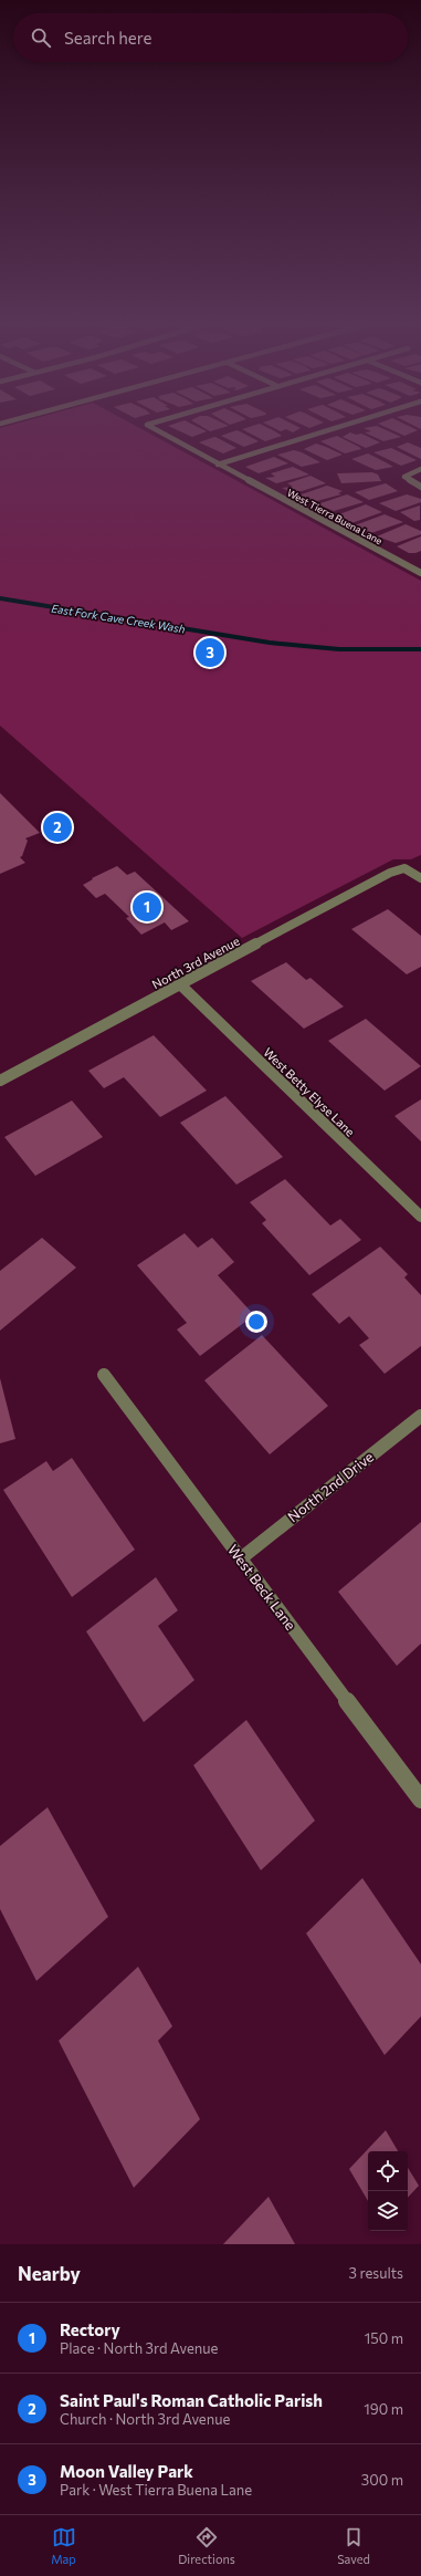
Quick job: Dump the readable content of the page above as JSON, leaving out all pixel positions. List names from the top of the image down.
{
  "streets": {
    "street": [
      "West Tierra Buena Lane",
      "North 3rd Avenue",
      "West Betty Elyse Lane",
      "North 2nd Drive",
      "West Beck Lane"
    ]
  },
  "crossings": [
    ["North 3rd Avenue", "West Betty Elyse Lane"],
    ["North 2nd Drive", "West Beck Lane"]
  ],
  "water": ["East Fork Cave Creek Wash"],
  "page": {
    "search": "Search here",
    "pins": ["3", "2", "1"],
    "heading": ["Nearby", "3 results"],
    "list": [
      {
        "mark": "1",
        "name": "Rectory",
        "note": "Place · North 3rd Avenue",
        "value": "150 m"
      },
      {
        "mark": "2",
        "name": "Saint Paul's Roman Catholic Parish",
        "note": "Church · North 3rd Avenue",
        "value": "190 m"
      },
      {
        "mark": "3",
        "name": "Moon Valley Park",
        "note": "Park · West Tierra Buena Lane",
        "value": "300 m"
      }
    ],
    "nav": ["Map", "Directions", "Saved"]
  }
}
